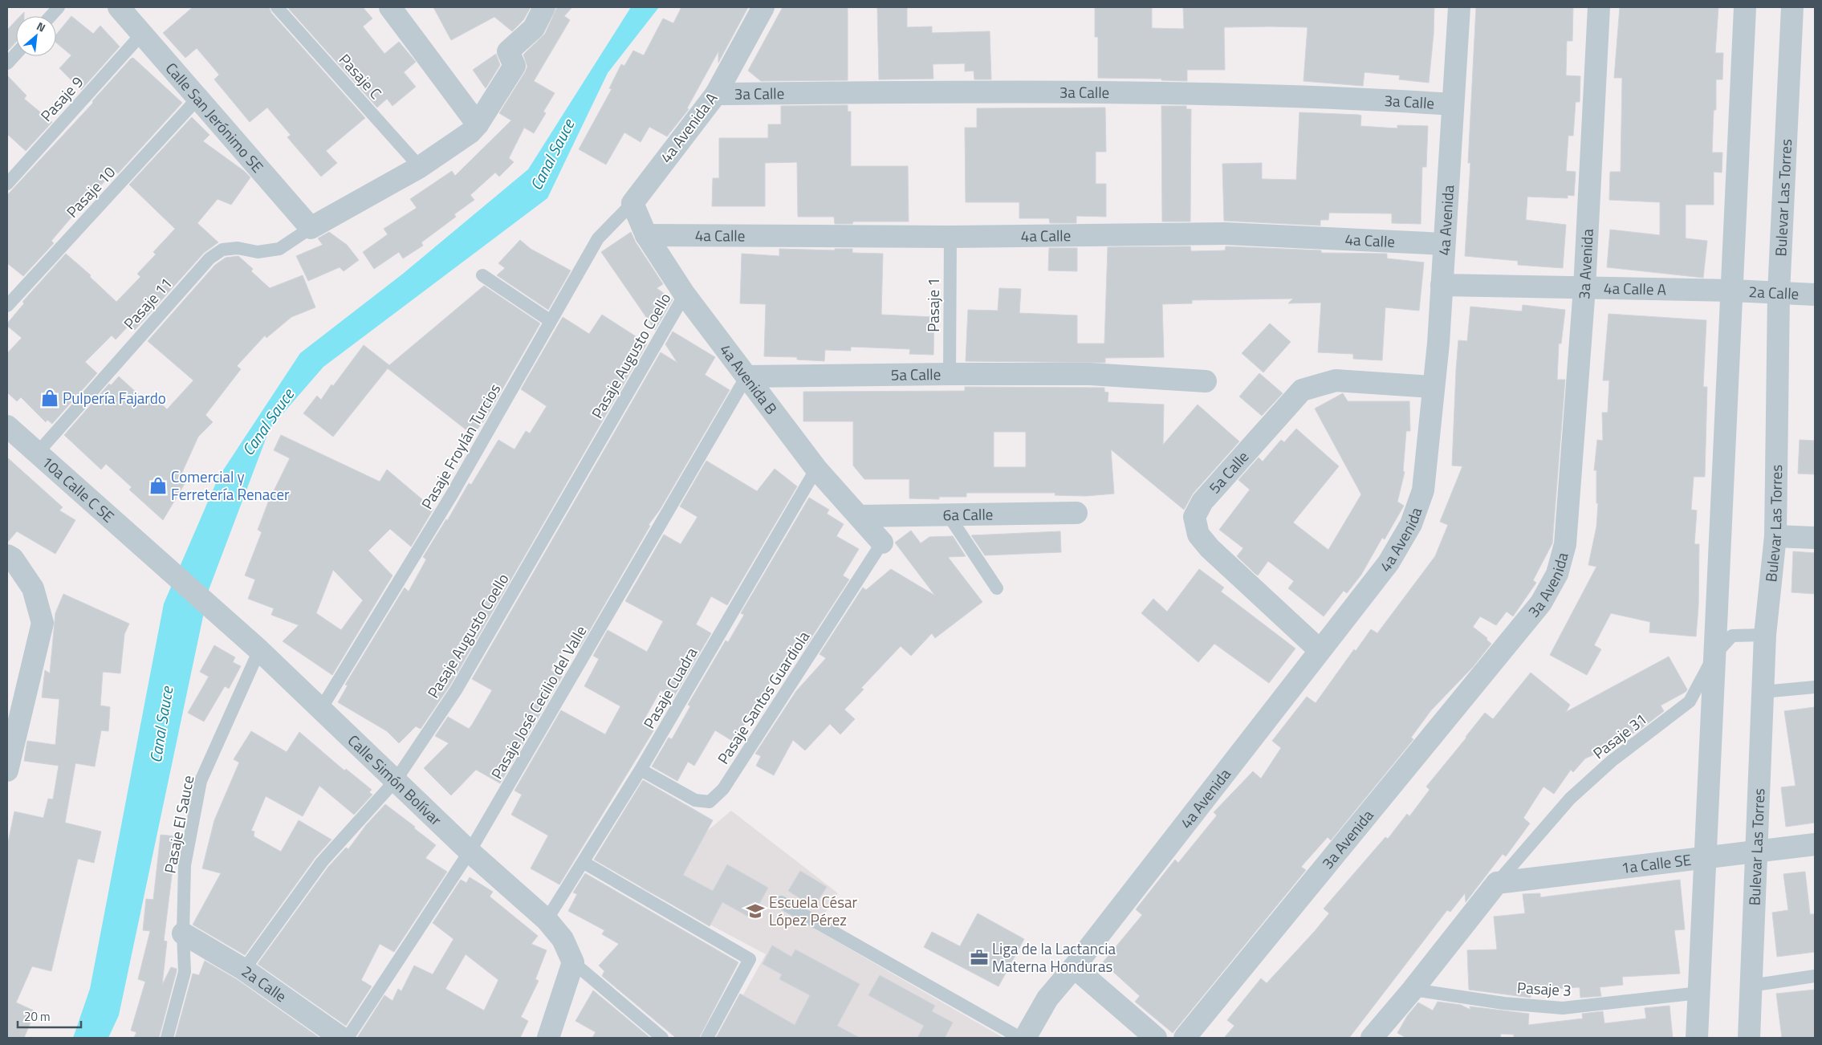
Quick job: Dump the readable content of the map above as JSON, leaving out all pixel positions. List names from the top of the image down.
{
  "streets": {
    "street": [
      "3a Calle",
      "Calle San Jerónimo SE",
      "4a Avenida A",
      "Bulevar Las Torres",
      "4a Avenida",
      "4a Calle",
      "3a Avenida",
      "4a Calle A",
      "2a Calle",
      "5a Calle",
      "4a Avenida B",
      "10a Calle C SE",
      "6a Calle",
      "Calle Simón Bolívar",
      "1a Calle SE"
    ],
    "lane": [
      "Pasaje C",
      "Pasaje 9",
      "Pasaje 10",
      "Pasaje 11",
      "Pasaje 1",
      "Pasaje Augusto Coello",
      "Pasaje Froylán Turcios",
      "Pasaje Cuadra",
      "Pasaje Santos Guardiola",
      "Pasaje José Cecilio del Valle",
      "Pasaje 31",
      "Pasaje El Sauce",
      "Pasaje 3"
    ]
  },
  "crossings": [
    ["3a Calle", "4a Avenida A"],
    ["3a Calle", "4a Avenida"],
    ["Pasaje 9", "Calle San Jerónimo SE"],
    ["Calle San Jerónimo SE", "Pasaje 10"],
    ["Calle San Jerónimo SE", "Pasaje 11"],
    ["4a Avenida A", "4a Avenida B"],
    ["4a Avenida A", "Pasaje Froylán Turcios"],
    ["Bulevar Las Torres", "2a Calle"],
    ["Bulevar Las Torres", "Pasaje 31"],
    ["Bulevar Las Torres", "1a Calle SE"],
    ["4a Avenida", "4a Calle"],
    ["4a Avenida", "4a Calle A"],
    ["4a Avenida", "5a Calle"],
    ["4a Calle", "Pasaje 1"],
    ["4a Calle", "4a Avenida B"],
    ["3a Avenida", "4a Calle A"],
    ["4a Calle A", "2a Calle"],
    ["2a Calle", "Pasaje Augusto Coello"],
    ["2a Calle", "Pasaje El Sauce"],
    ["Pasaje 11", "10a Calle C SE"],
    ["Pasaje 1", "5a Calle"],
    ["Pasaje Augusto Coello", "4a Avenida B"],
    ["Pasaje Augusto Coello", "Calle Simón Bolívar"],
    ["5a Calle", "4a Avenida B"],
    ["5a Calle", "Pasaje José Cecilio del Valle"],
    ["4a Avenida B", "Pasaje Froylán Turcios"],
    ["4a Avenida B", "6a Calle"],
    ["4a Avenida B", "Pasaje Cuadra"],
    ["4a Avenida B", "Pasaje Santos Guardiola"],
    ["4a Avenida B", "Pasaje José Cecilio del Valle"],
    ["Pasaje Froylán Turcios", "Calle Simón Bolívar"],
    ["10a Calle C SE", "Calle Simón Bolívar"],
    ["Pasaje Cuadra", "Pasaje Santos Guardiola"],
    ["Pasaje Cuadra", "Calle Simón Bolívar"],
    ["Pasaje José Cecilio del Valle", "Calle Simón Bolívar"],
    ["Pasaje 31", "1a Calle SE"],
    ["Calle Simón Bolívar", "Pasaje El Sauce"]
  ],
  "water": ["Canal Sauce"],
  "places": {
    "shop": ["Pulpería Fajardo", "Comercial y Ferretería Renacer"],
    "school or university": ["Escuela César López Pérez"],
    "office": ["Liga de la Lactancia Materna Honduras"]
  },
  "scale_bar": "20 m",
  "north": "top right"
}
